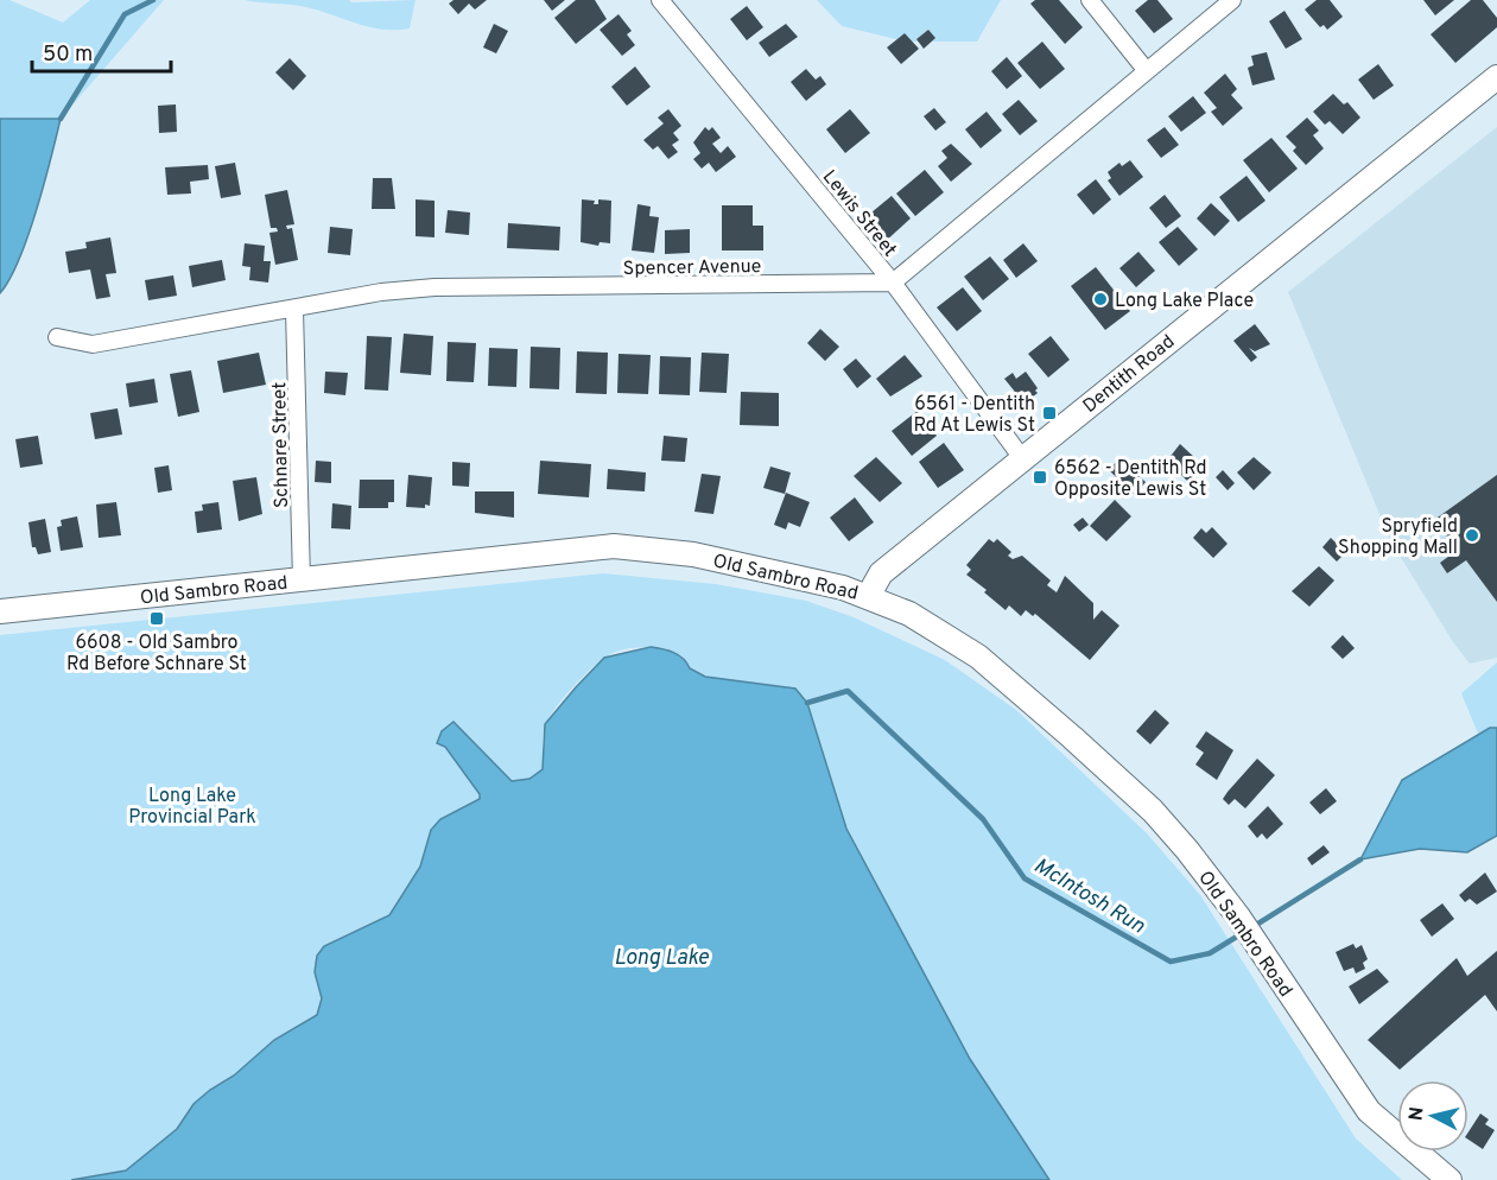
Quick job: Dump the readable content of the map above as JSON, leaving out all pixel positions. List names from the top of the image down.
{
  "streets": {
    "main road": ["Dentith Road", "Old Sambro Road"],
    "street": ["Lewis Street", "Spencer Avenue", "Schnare Street"]
  },
  "crossings": [
    ["Lewis Street", "Spencer Avenue"],
    ["Lewis Street", "Dentith Road"],
    ["Spencer Avenue", "Schnare Street"],
    ["Dentith Road", "Old Sambro Road"],
    ["Schnare Street", "Old Sambro Road"]
  ],
  "water": ["McIntosh Run", "Long Lake"],
  "parks": ["Long Lake Provincial Park"],
  "places": {
    "other": ["Long Lake Place", "Spryfield Shopping Mall"],
    "transit": ["6561 - Dentith Rd At Lewis St", "6562 - Dentith Rd Opposite Lewis St", "6608 - Old Sambro Rd Before Schnare St"]
  },
  "scale_bar": "50 m",
  "north": "left"
}
